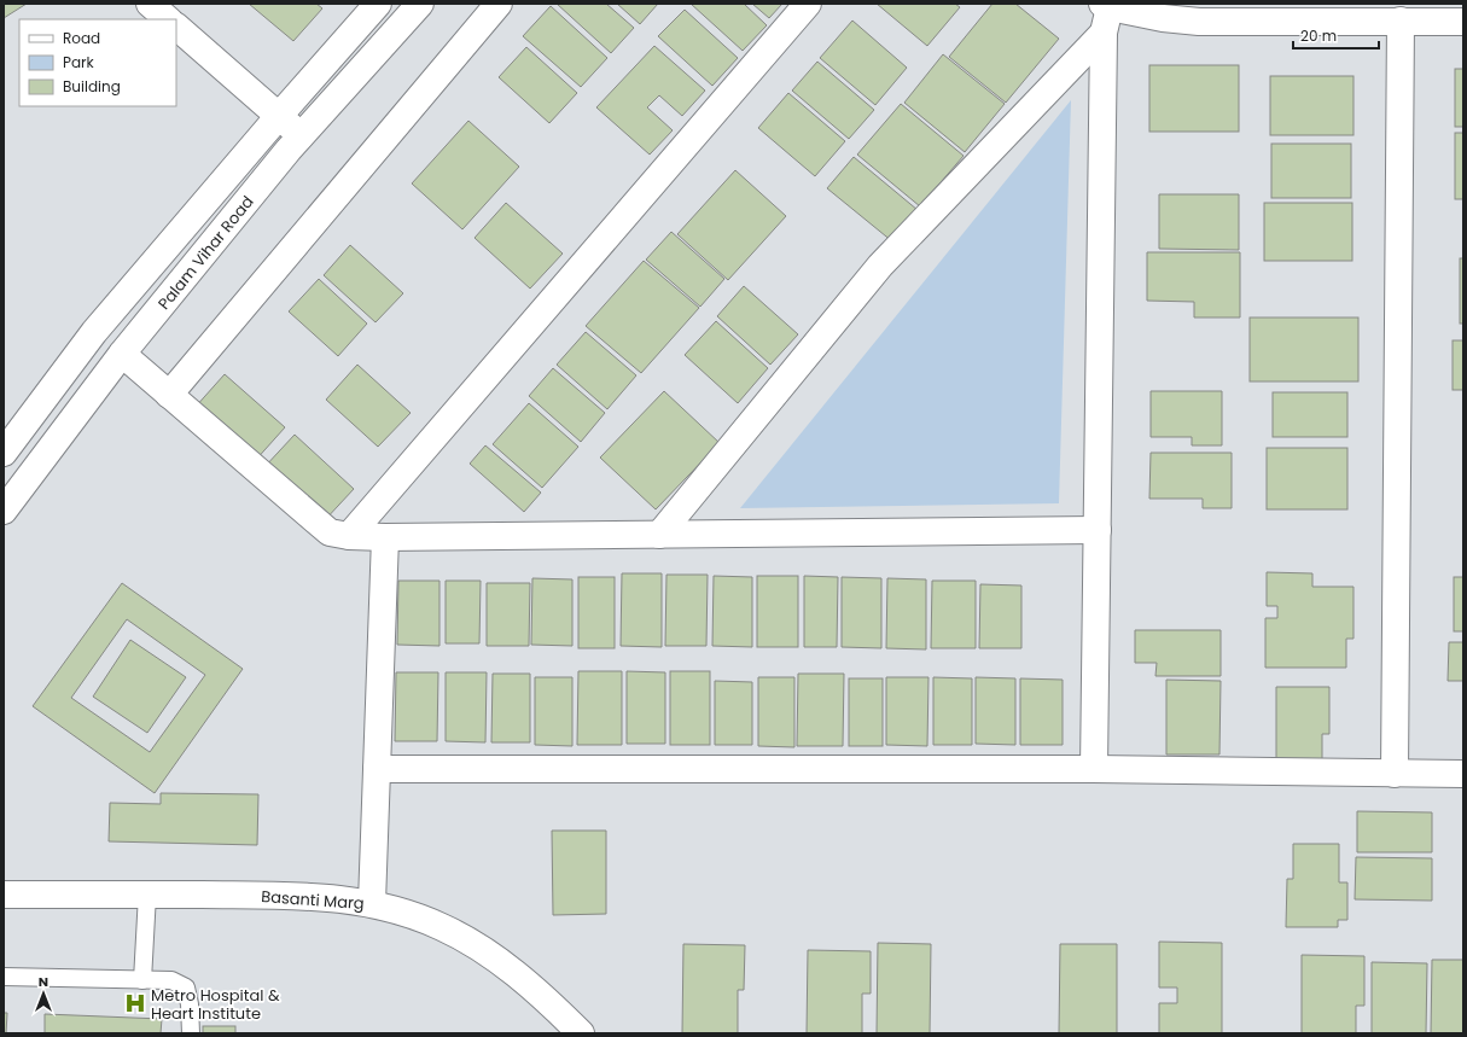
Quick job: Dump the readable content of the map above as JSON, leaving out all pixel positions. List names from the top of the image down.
{
  "streets": {
    "street": ["Palam Vihar Road", "Basanti Marg"]
  },
  "places": {
    "hospital": ["Metro Hospital & Heart Institute"]
  },
  "legend": ["Road", "Park", "Building"],
  "scale_bar": "20 m",
  "north": "top"
}
